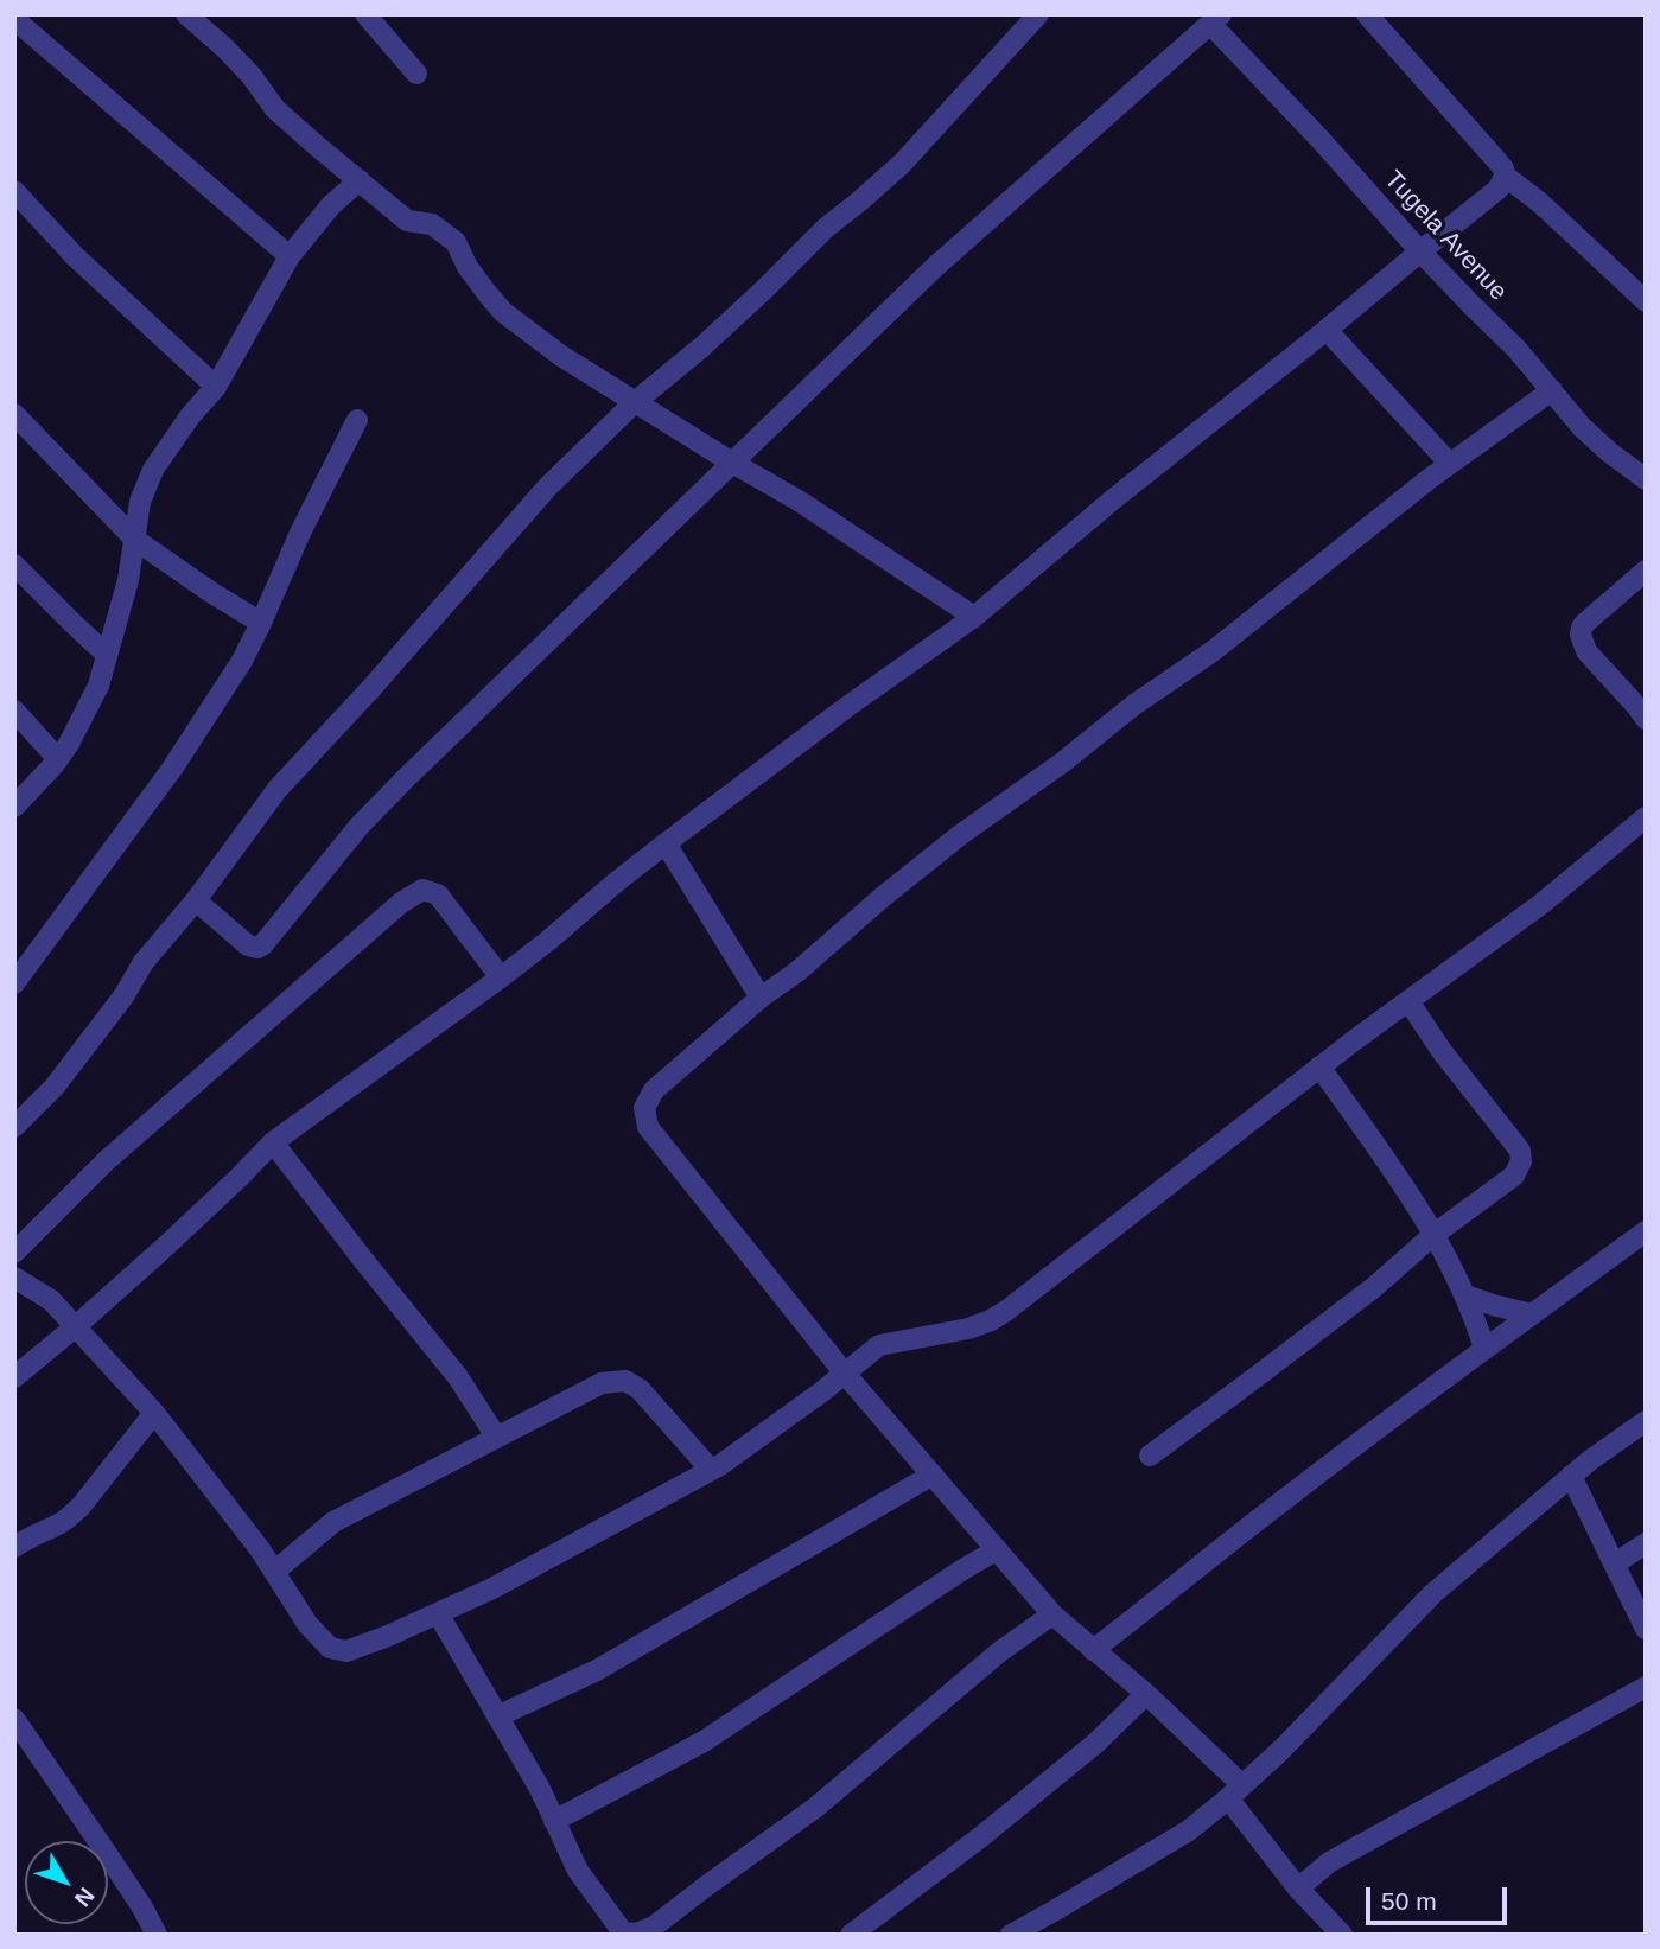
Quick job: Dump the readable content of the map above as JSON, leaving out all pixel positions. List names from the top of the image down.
{
  "streets": {
    "street": ["Tugela Avenue"]
  },
  "scale_bar": "50 m",
  "north": "bottom right"
}
